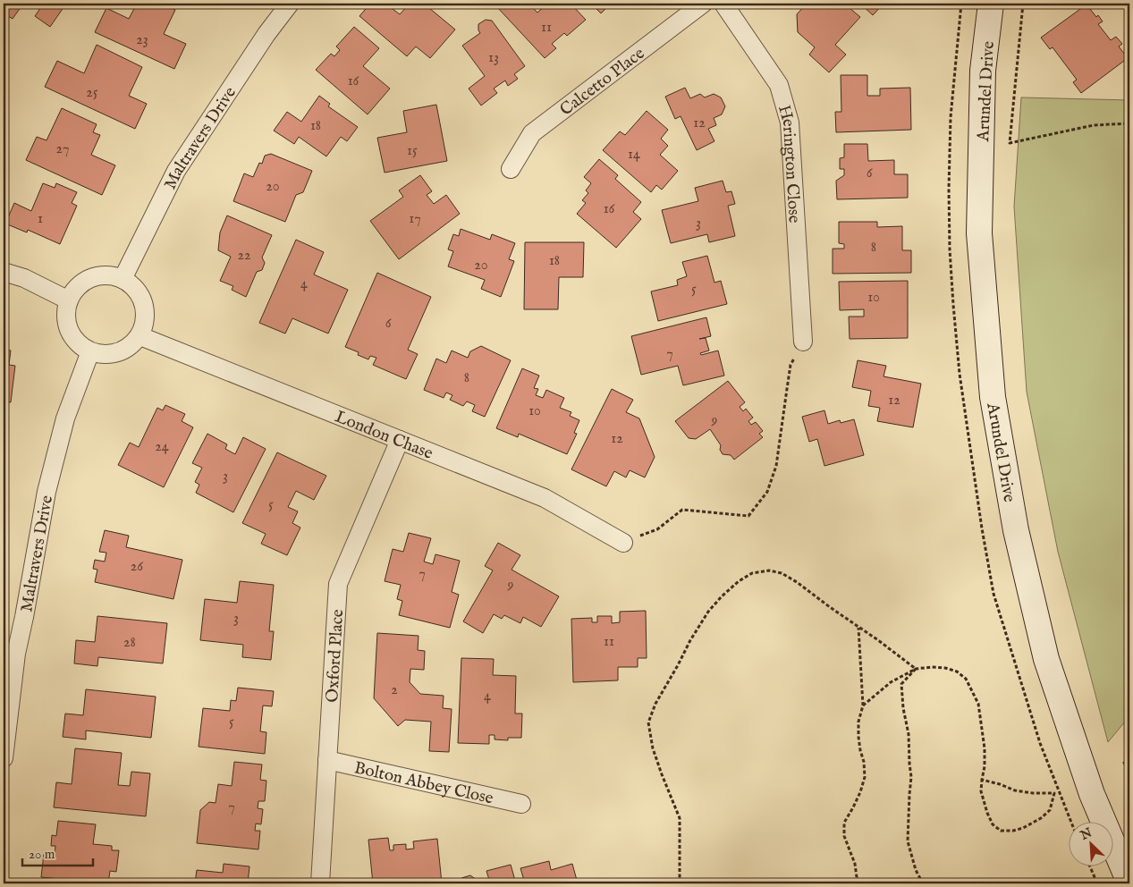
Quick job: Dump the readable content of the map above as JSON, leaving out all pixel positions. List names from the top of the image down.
{
  "streets": {
    "main road": ["Arundel Drive"],
    "street": [
      "Calcetto Place",
      "Maltravers Drive",
      "Herington Close",
      "London Chase",
      "Oxford Place",
      "Bolton Abbey Close"
    ]
  },
  "crossings": [
    ["Maltravers Drive", "London Chase"],
    ["London Chase", "Oxford Place"],
    ["Oxford Place", "Bolton Abbey Close"]
  ],
  "house_numbers": [
    "11",
    "23",
    "13",
    "16",
    "25",
    "12",
    "18",
    "27",
    "15",
    "14",
    "6",
    "20",
    "16",
    "1",
    "17",
    "3",
    "8",
    "22",
    "18",
    "20",
    "4",
    "5",
    "10",
    "6",
    "7",
    "8",
    "12",
    "10",
    "9",
    "12",
    "24",
    "3",
    "5",
    "26",
    "7",
    "9",
    "3",
    "11",
    "28",
    "2",
    "4",
    "5",
    "7"
  ],
  "scale_bar": "20 m",
  "north": "top left"
}
